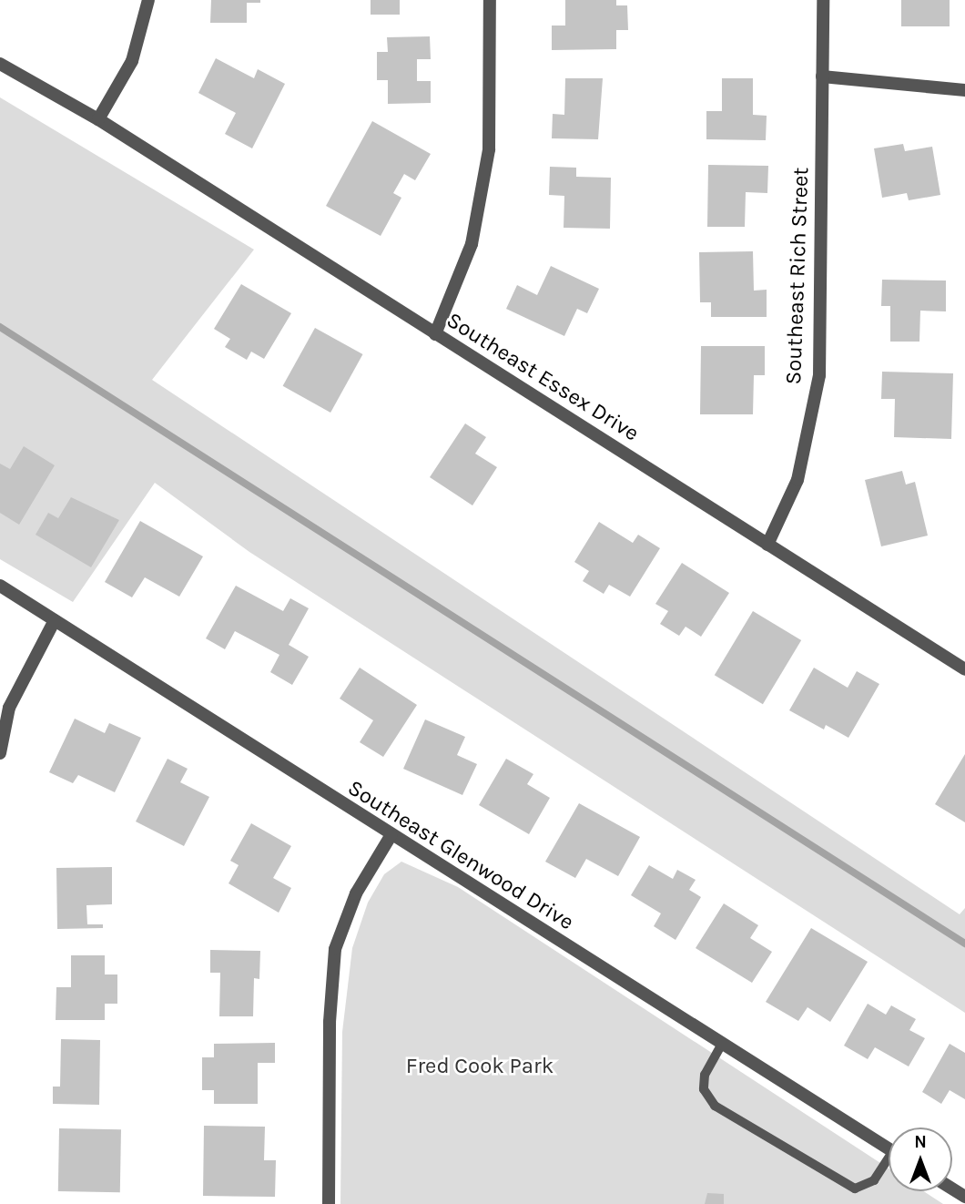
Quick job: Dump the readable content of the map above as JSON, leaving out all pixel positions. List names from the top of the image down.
{
  "streets": {
    "street": ["Southeast Rich Street", "Southeast Essex Drive", "Southeast Glenwood Drive"]
  },
  "crossings": [
    ["Southeast Rich Street", "Southeast Essex Drive"]
  ],
  "parks": ["Fred Cook Park"],
  "north": "top"
}
